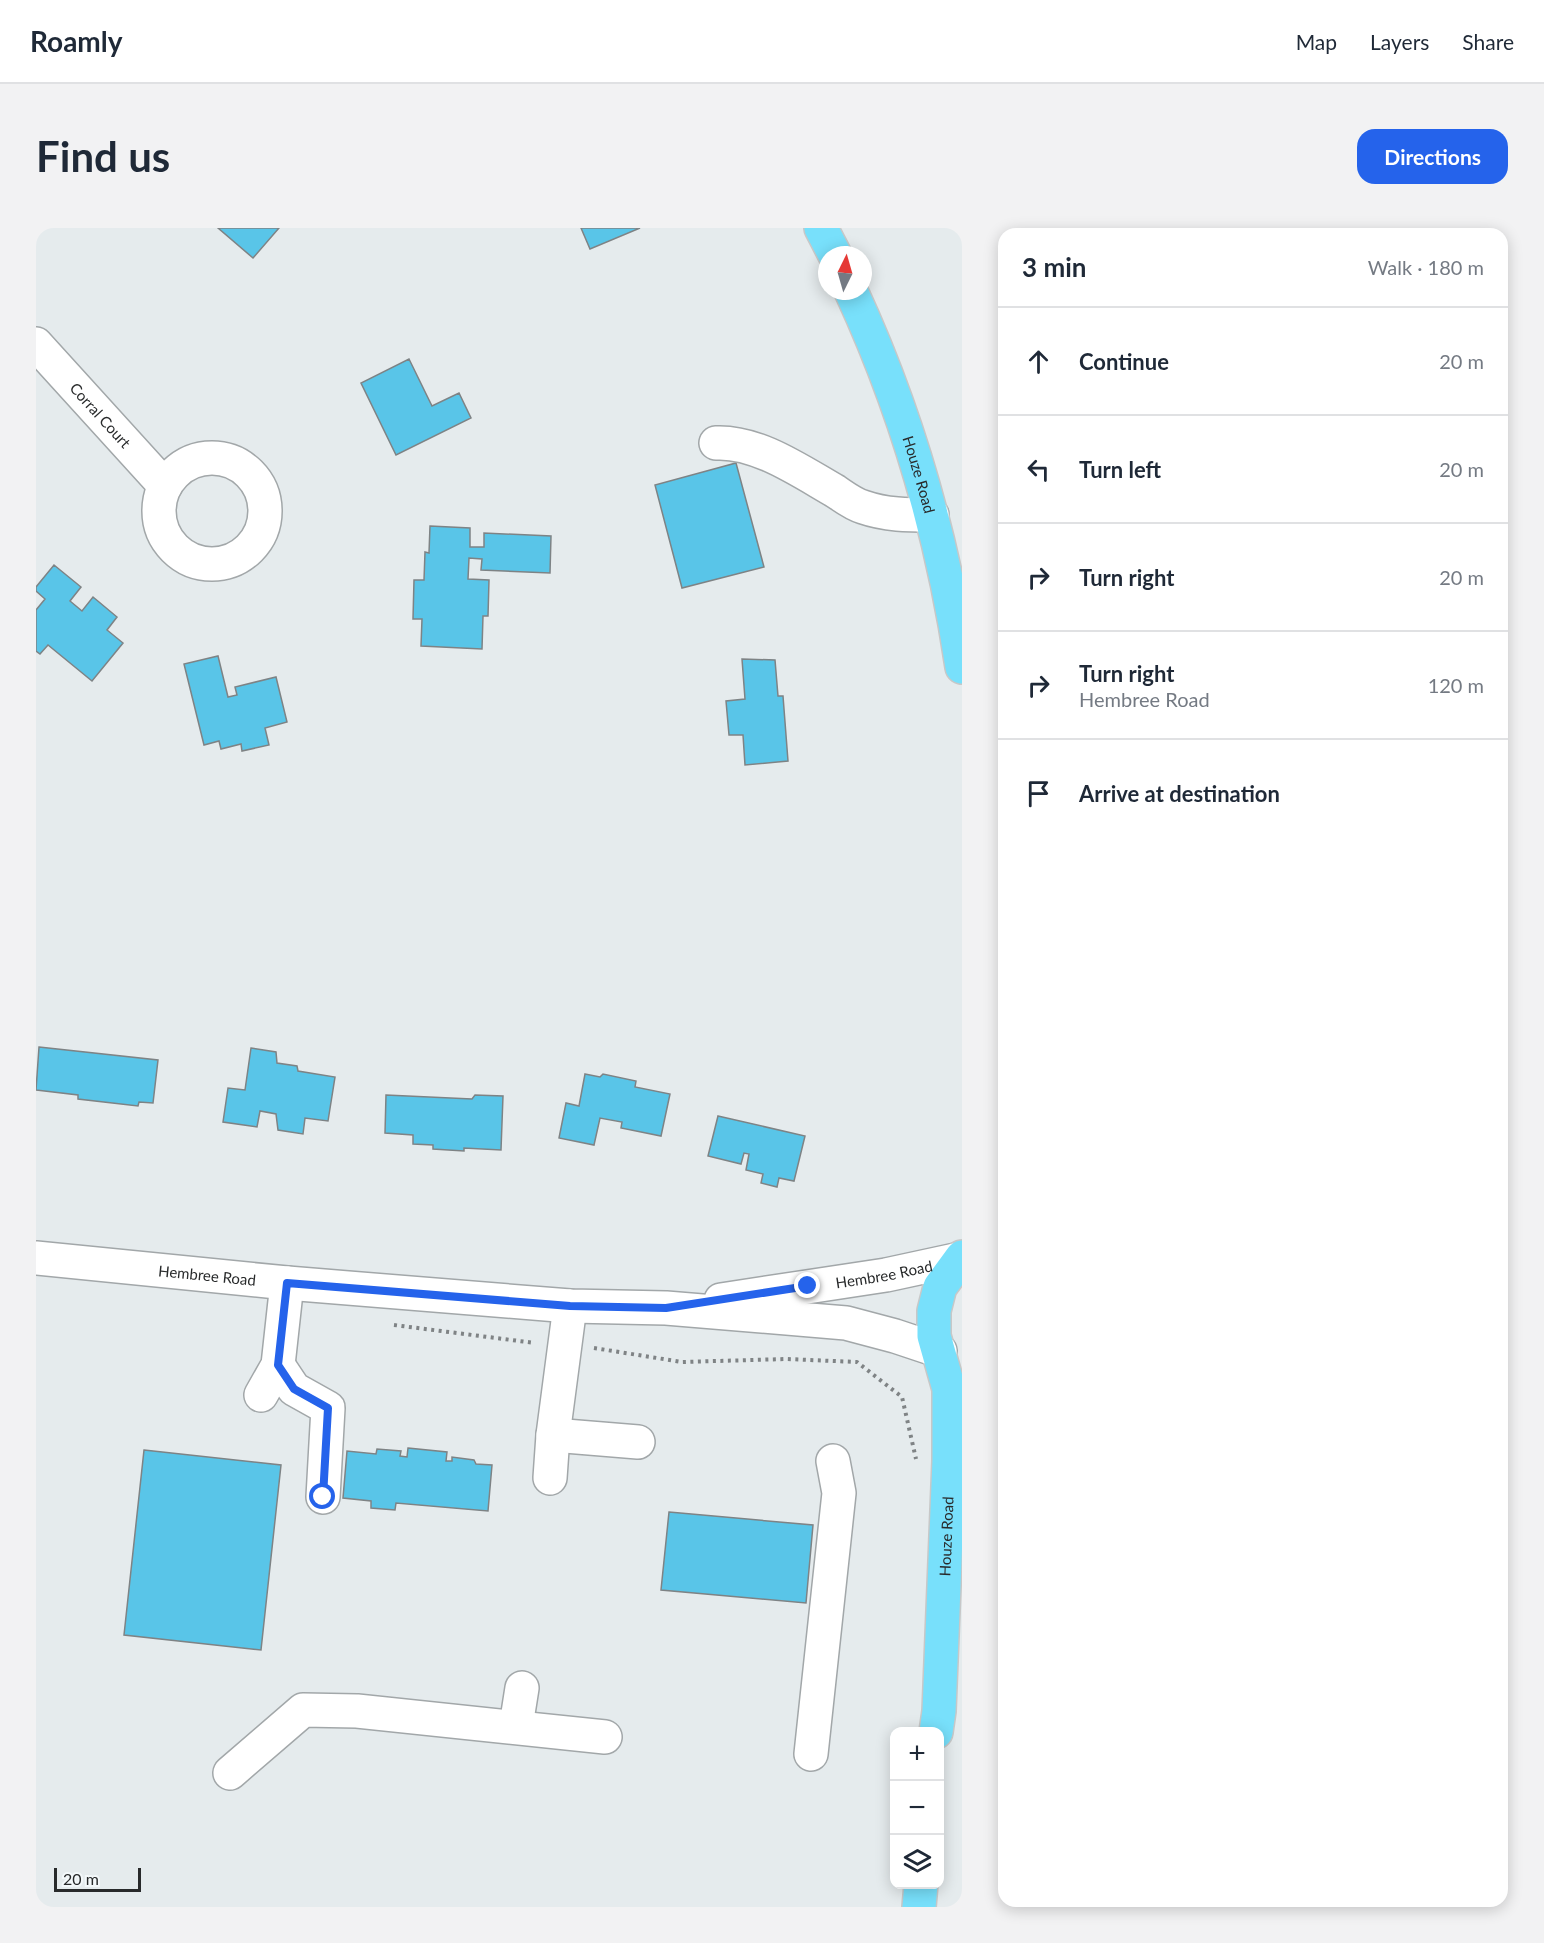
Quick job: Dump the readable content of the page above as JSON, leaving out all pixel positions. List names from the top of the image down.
{
  "streets": {
    "main road": ["Houze Road"],
    "street": ["Corral Court", "Hembree Road"]
  },
  "crossings": [
    ["Houze Road", "Hembree Road"]
  ],
  "scale_bar": "20 m",
  "north": "top",
  "page": {
    "header": "Roamly",
    "nav": ["Map", "Layers", "Share"],
    "buttons": "Directions",
    "title": "Find us",
    "heading": ["3 min", "Walk · 180 m"],
    "list": [
      ["Continue", "20 m"],
      ["Turn left", "20 m"],
      ["Turn right", "20 m"],
      ["Turn right", "Hembree Road", "120 m"],
      "Arrive at destination"
    ],
    "map_buttons": ["+", "−"],
    "scale": "20 m"
  }
}
